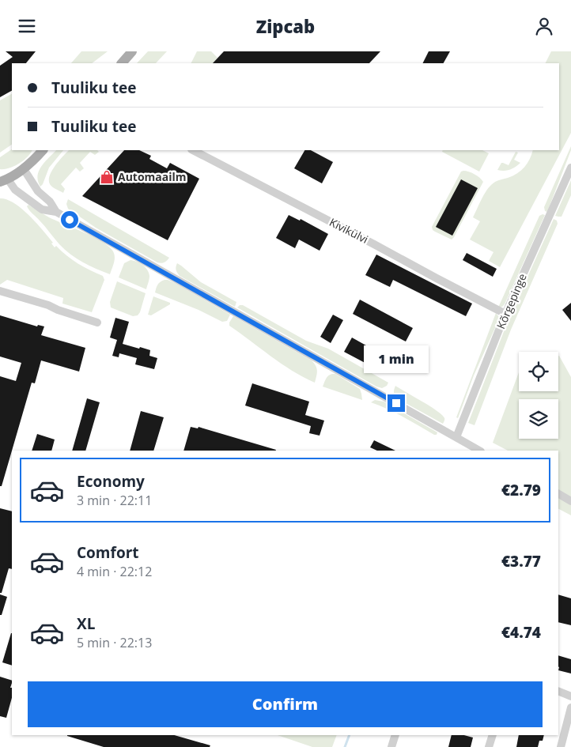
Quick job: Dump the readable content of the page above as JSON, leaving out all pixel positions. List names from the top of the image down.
{
  "streets": {
    "street": ["Kivikülvi", "Kõrgepinge"]
  },
  "crossings": [
    ["Kivikülvi", "Kõrgepinge"]
  ],
  "places": {
    "shop": ["Automaailm"]
  },
  "page": {
    "header": "Zipcab",
    "banner": ["Tuuliku tee", "Tuuliku tee"],
    "bubble": "1 min",
    "list": [
      {
        "name": "Economy",
        "note": "3 min · 22:11",
        "value": "€2.79"
      },
      {
        "name": "Comfort",
        "note": "4 min · 22:12",
        "value": "€3.77"
      },
      {
        "name": "XL",
        "note": "5 min · 22:13",
        "value": "€4.74"
      }
    ],
    "buttons": "Confirm"
  }
}
